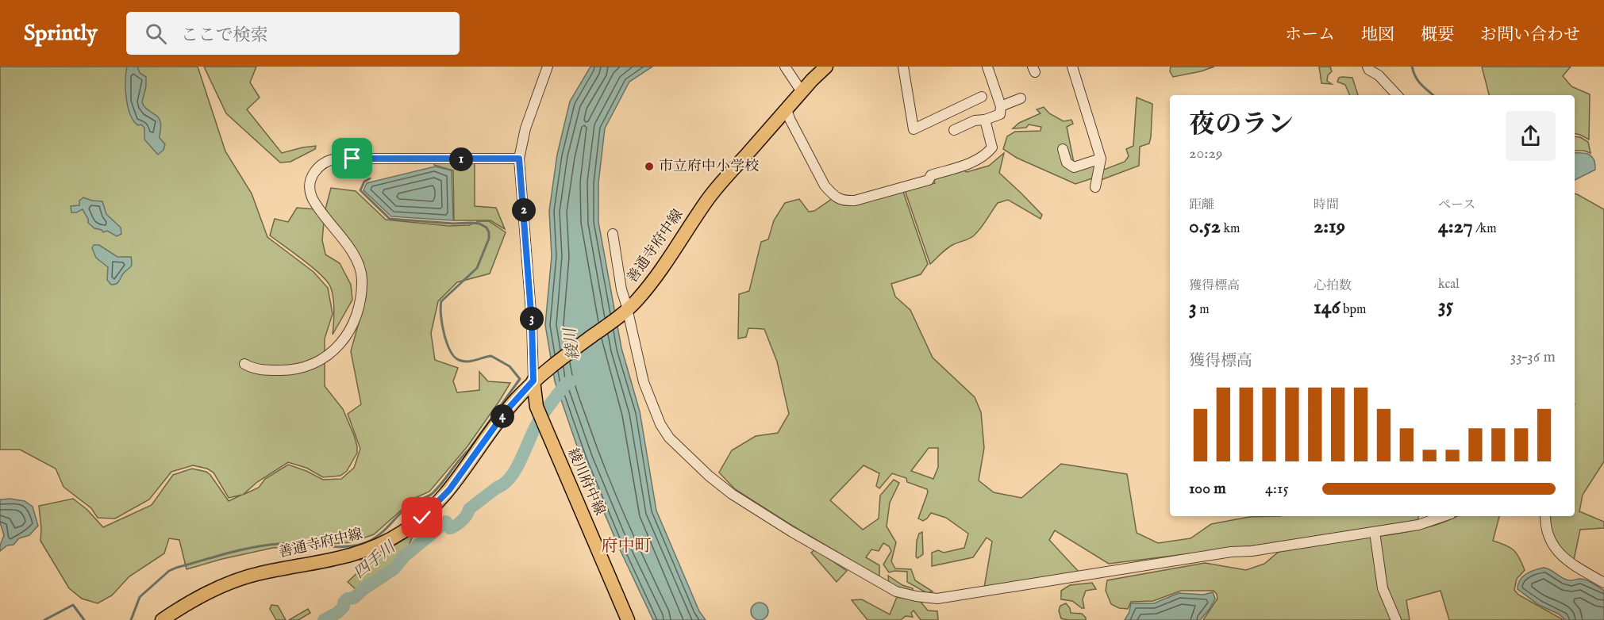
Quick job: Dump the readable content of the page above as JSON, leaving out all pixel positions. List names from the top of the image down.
{
  "streets": {
    "main road": ["善通寺府中線", "綾川府中線"]
  },
  "crossings": [
    ["善通寺府中線", "綾川府中線"]
  ],
  "districts": ["府中町"],
  "water": ["綾川", "四手川"],
  "places": ["市立府中小学校"],
  "page": {
    "header": "Sprintly",
    "search": "ここで検索",
    "nav": [
      "ホーム",
      "地図",
      "概要",
      "お問い合わせ"
    ],
    "heading": ["夜のラン", "20:29"],
    "pins": [
      "1",
      "2",
      "3",
      "4"
    ],
    "stats": [
      ["距離", "0.52 km"],
      ["時間", "2:19"],
      ["ペース", "4:27 /km"],
      ["獲得標高", "3 m"],
      ["心拍数", "146 bpm"],
      ["kcal", "35"]
    ],
    "chart": ["獲得標高", "33–36 m"],
    "list": [
      {
        "name": "100 m",
        "note": "4:15"
      }
    ]
  }
}
